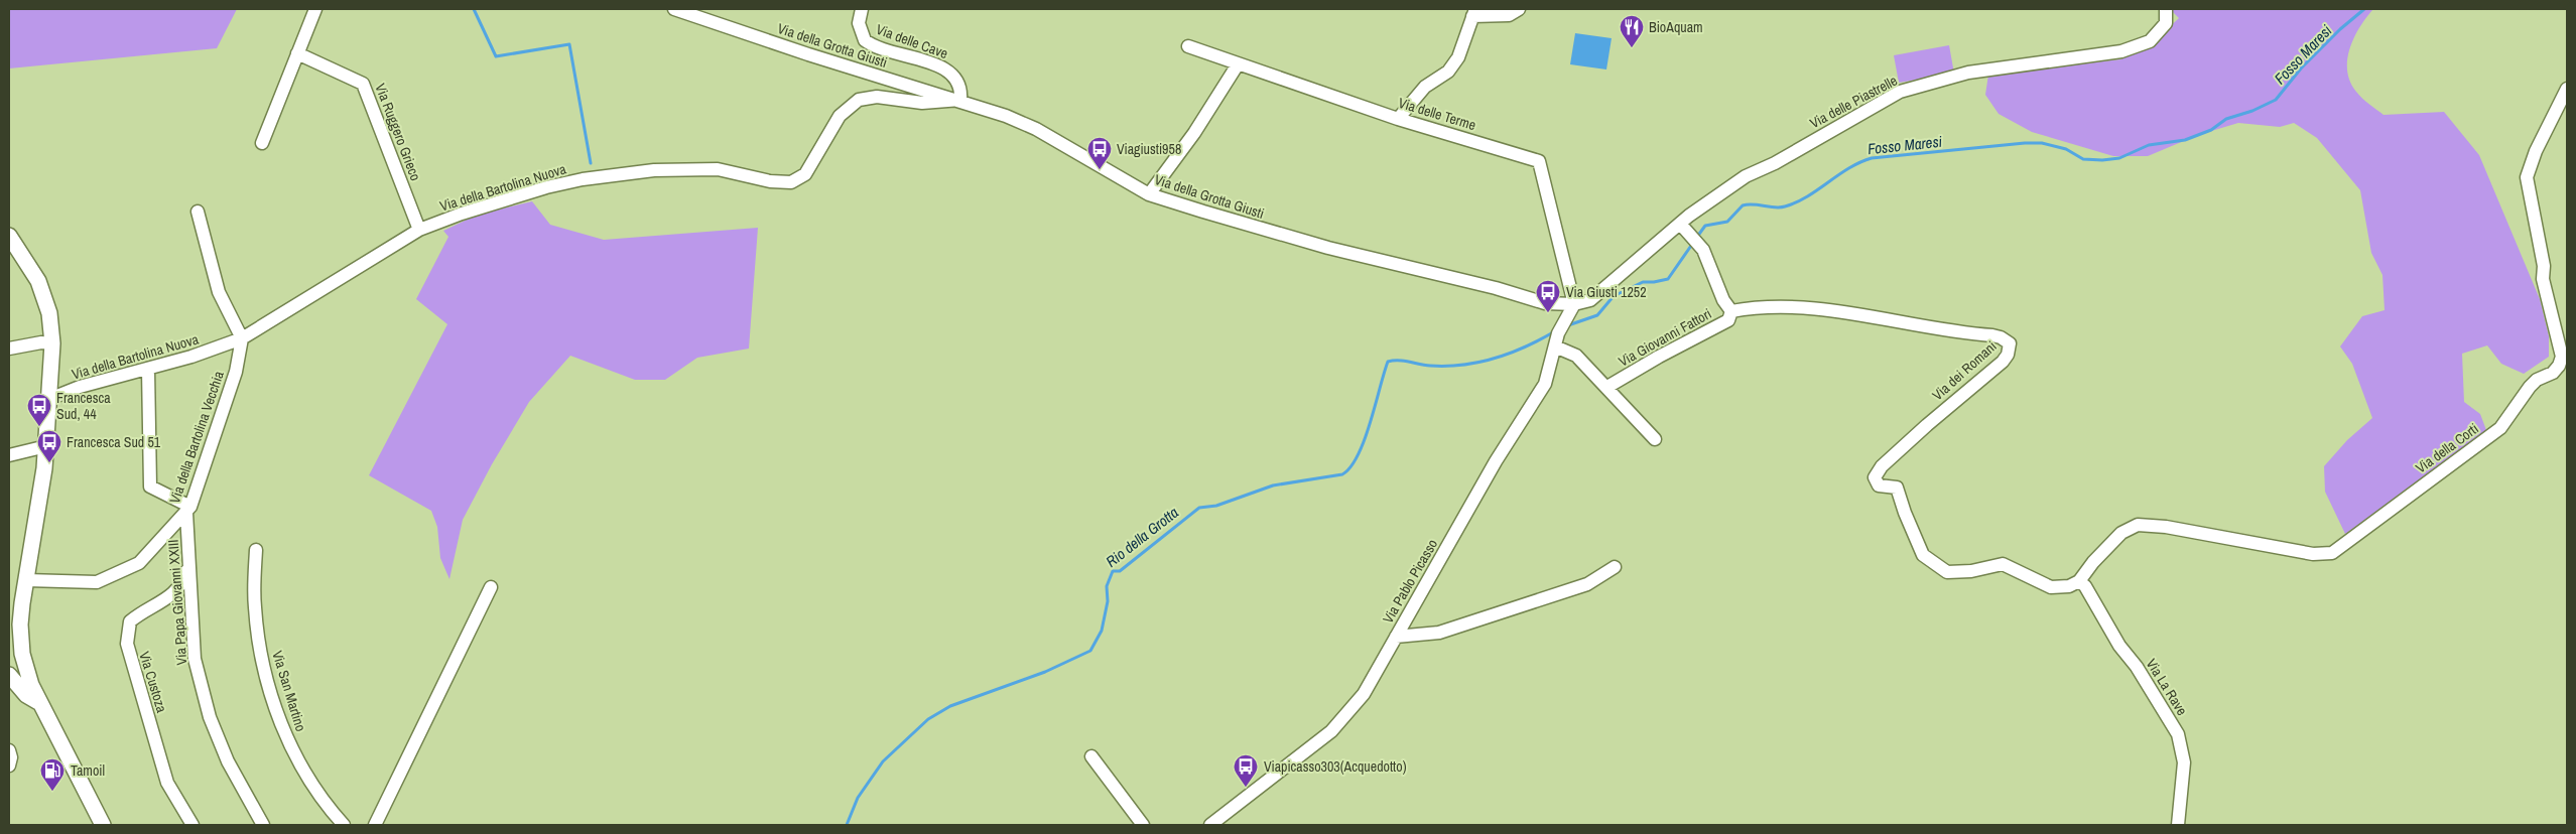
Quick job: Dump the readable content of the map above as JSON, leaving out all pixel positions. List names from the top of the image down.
{
  "streets": {
    "street": [
      "Via delle Cave",
      "Via della Grotta Giusti",
      "Via delle Piastrelle",
      "Via delle Terme",
      "Via Ruggero Grieco",
      "Via della Bartolina Nuova",
      "Via Giovanni Fattori",
      "Via dei Romani",
      "Via della Bartolina Vecchia",
      "Via della Corti",
      "Via Pablo Picasso",
      "Via Papa Giovanni XXIII",
      "Via Custoza",
      "Via La Rave",
      "Via San Martino"
    ]
  },
  "crossings": [
    ["Via delle Cave", "Via della Grotta Giusti"],
    ["Via delle Cave", "Via della Bartolina Nuova"],
    ["Via della Grotta Giusti", "Via delle Piastrelle"],
    ["Via della Grotta Giusti", "Via delle Terme"],
    ["Via della Grotta Giusti", "Via della Bartolina Nuova"],
    ["Via della Grotta Giusti", "Via Pablo Picasso"],
    ["Via delle Terme", "Via Pablo Picasso"],
    ["Via Ruggero Grieco", "Via della Bartolina Nuova"],
    ["Via della Bartolina Nuova", "Via della Bartolina Vecchia"],
    ["Via Giovanni Fattori", "Via dei Romani"],
    ["Via dei Romani", "Via della Corti"],
    ["Via dei Romani", "Via La Rave"],
    ["Via della Bartolina Vecchia", "Via Papa Giovanni XXIII"],
    ["Via della Corti", "Via La Rave"],
    ["Via Papa Giovanni XXIII", "Via Custoza"]
  ],
  "water": ["Fosso Maresi", "Rio della Grotta"],
  "places": {
    "restaurant": ["BioAquam"],
    "bus stop": [
      "Viagiusti958",
      "Via Giusti 1252",
      "Francesca Sud, 44",
      "Francesca Sud 51",
      "Viapicasso303(Acquedotto)"
    ],
    "fuel station": ["Tamoil"]
  }
}
